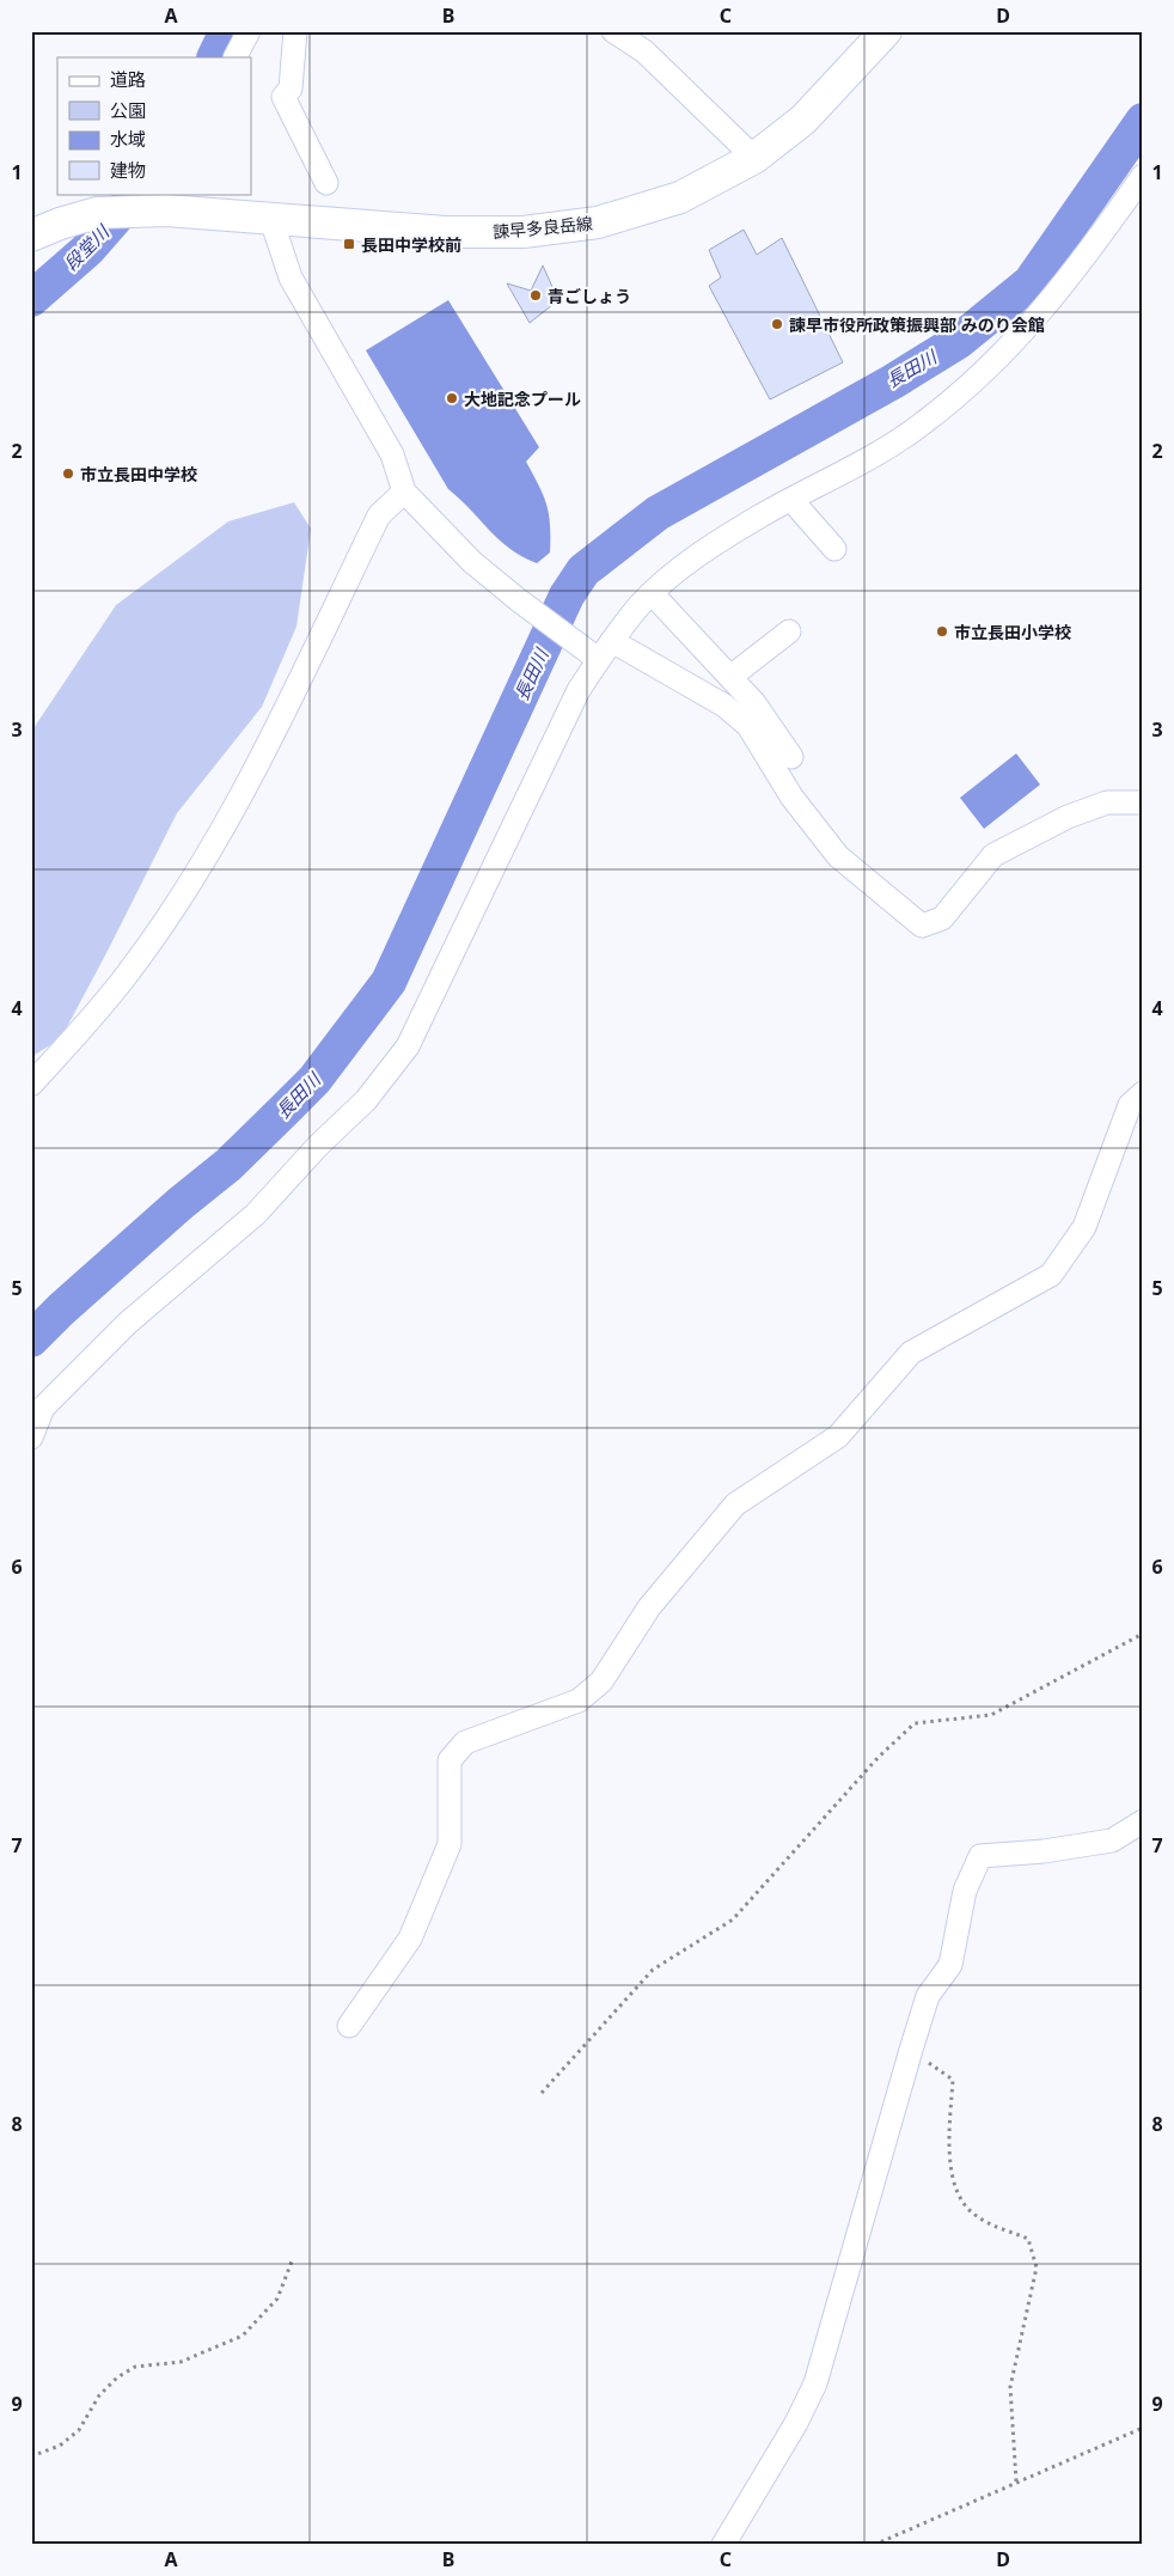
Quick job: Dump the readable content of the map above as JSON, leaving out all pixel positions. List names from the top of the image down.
{
  "streets": {
    "main road": ["諫早多良岳線"]
  },
  "water": ["段堂川", "長田川"],
  "places": {
    "transit": ["長田中学校前"],
    "other": [
      "青ごしょう",
      "諫早市役所政策振興部 みのり会館",
      "大地記念プール",
      "市立長田中学校",
      "市立長田小学校"
    ]
  },
  "legend": [
    "道路",
    "公園",
    "水域",
    "建物"
  ],
  "grid": {
    "columns": [
      "A",
      "B",
      "C",
      "D"
    ],
    "rows": [
      "1",
      "2",
      "3",
      "4",
      "5",
      "6",
      "7",
      "8",
      "9"
    ]
  }
}
